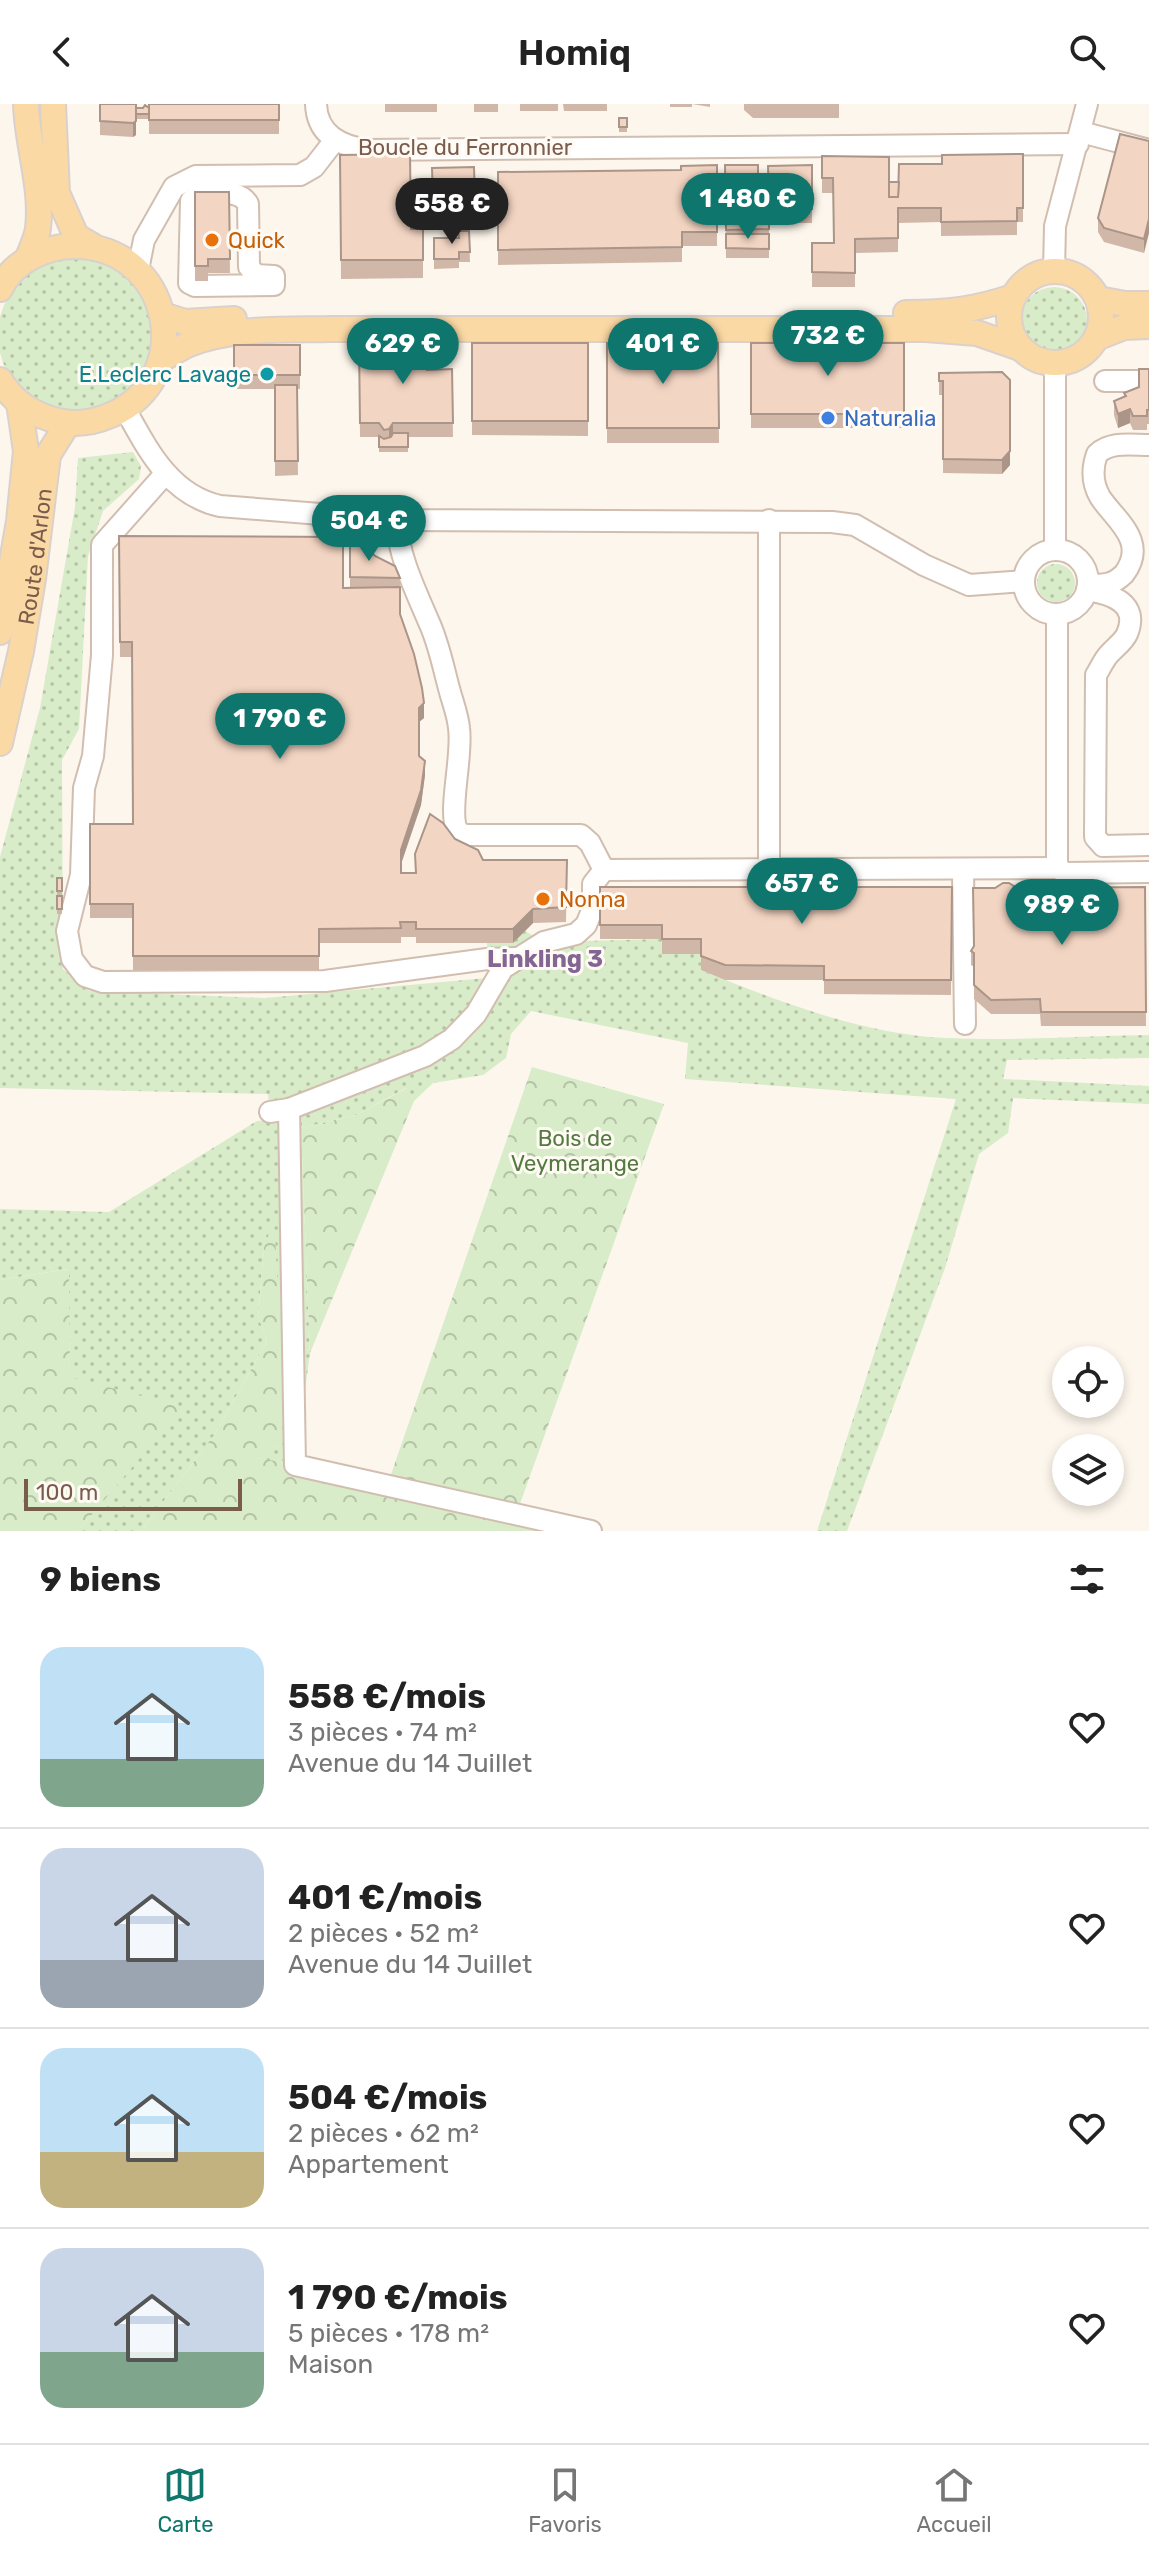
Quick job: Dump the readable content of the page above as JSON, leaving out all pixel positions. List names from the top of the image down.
{
  "streets": {
    "main road": ["Route d'Arlon"],
    "street": ["Boucle du Ferronnier"]
  },
  "districts": ["Linkling 3"],
  "parks": ["Bois de Veymerange"],
  "places": [
    "Quick",
    "E.Leclerc Lavage",
    "Naturalia",
    "Nonna"
  ],
  "scale_bar": "100 m",
  "page": {
    "header": "Homiq",
    "price": [
      "1 480 €",
      "558 €",
      "732 €",
      "629 €",
      "401 €",
      "504 €",
      "1 790 €",
      "657 €",
      "989 €"
    ],
    "scale": "100 m",
    "heading": "9 biens",
    "list": [
      {
        "name": "558 €/mois",
        "note": "3 pièces · 74 m² · Avenue du 14 Juillet"
      },
      {
        "name": "401 €/mois",
        "note": "2 pièces · 52 m² · Avenue du 14 Juillet"
      },
      {
        "name": "504 €/mois",
        "note": "2 pièces · 62 m² · Appartement"
      },
      {
        "name": "1 790 €/mois",
        "note": "5 pièces · 178 m² · Maison"
      }
    ],
    "tabs": ["Carte", "Favoris", "Accueil"]
  }
}
